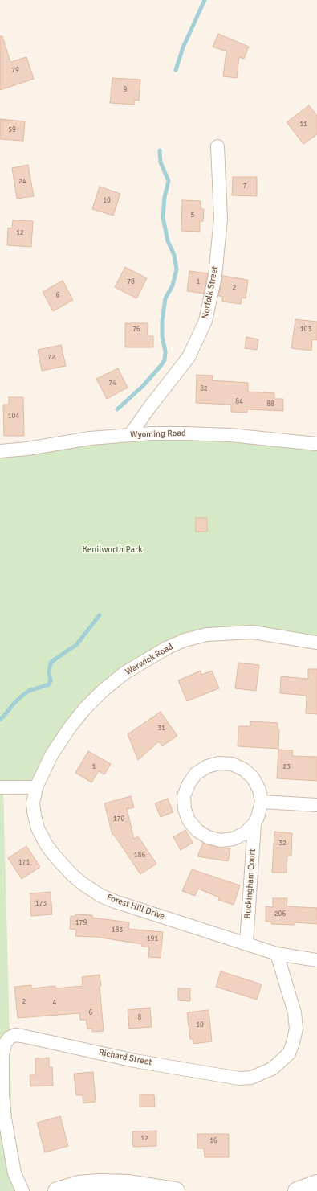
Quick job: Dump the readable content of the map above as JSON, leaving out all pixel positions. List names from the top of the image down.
{
  "streets": {
    "street": [
      "Norfolk Street",
      "Wyoming Road",
      "Warwick Road",
      "Buckingham Court",
      "Forest Hill Drive",
      "Richard Street"
    ]
  },
  "crossings": [
    ["Norfolk Street", "Wyoming Road"],
    ["Warwick Road", "Forest Hill Drive"],
    ["Buckingham Court", "Forest Hill Drive"],
    ["Forest Hill Drive", "Richard Street"]
  ],
  "parks": ["Kenilworth Park"],
  "house_numbers": [
    "79",
    "9",
    "11",
    "59",
    "24",
    "7",
    "10",
    "5",
    "12",
    "78",
    "1",
    "2",
    "6",
    "76",
    "103",
    "72",
    "74",
    "82",
    "84",
    "88",
    "104",
    "31",
    "1",
    "23",
    "170",
    "32",
    "186",
    "171",
    "173",
    "206",
    "179",
    "183",
    "191",
    "2",
    "4",
    "6",
    "8",
    "10",
    "12",
    "16"
  ]
}
